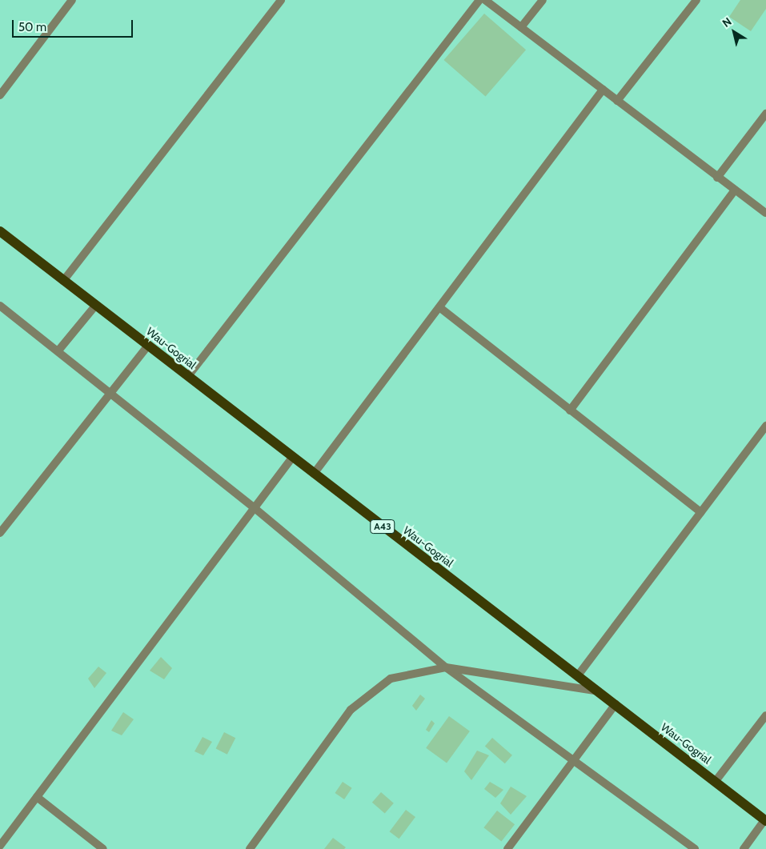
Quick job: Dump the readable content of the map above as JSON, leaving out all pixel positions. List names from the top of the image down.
{
  "streets": {
    "main road": ["Wau-Gogrial", "A43"]
  },
  "scale_bar": "50 m",
  "north": "top left"
}
